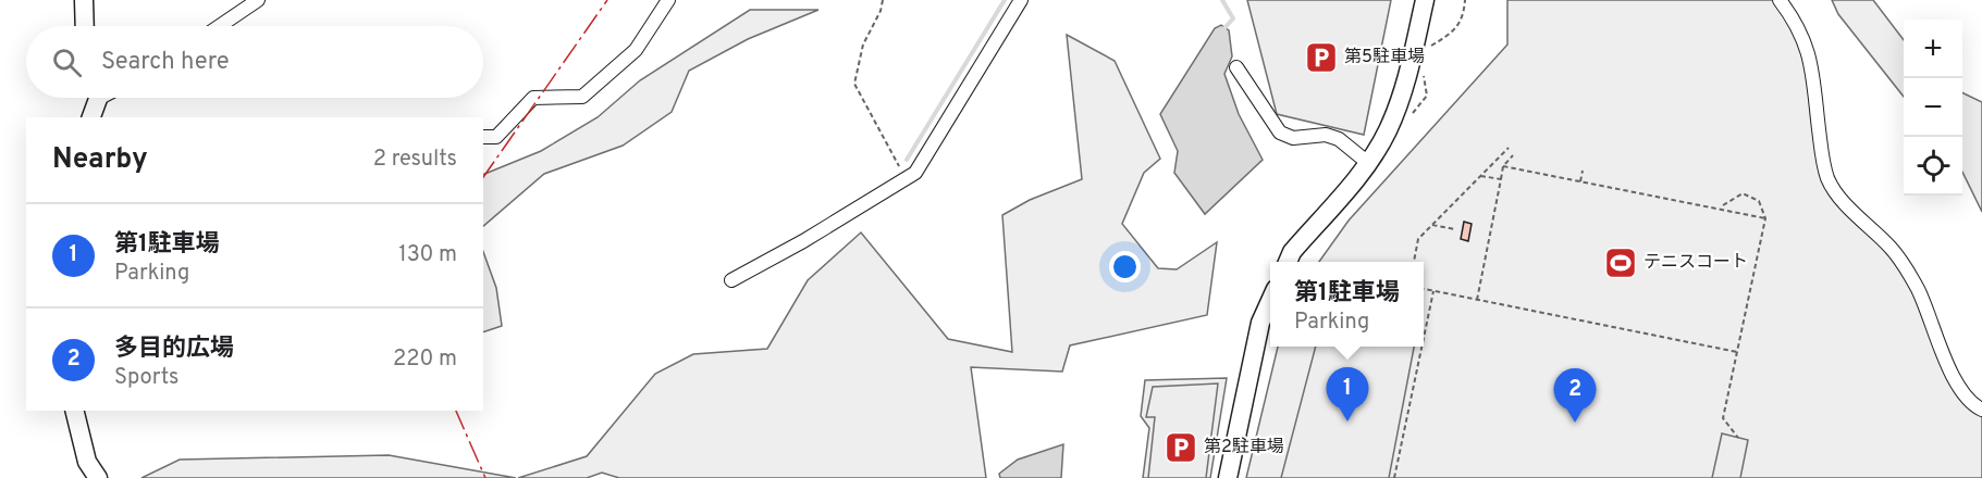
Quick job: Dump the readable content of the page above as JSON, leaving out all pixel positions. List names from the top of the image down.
{
  "places": {
    "parking": ["第5駐車場", "第2駐車場"],
    "sports": ["テニスコート"]
  },
  "page": {
    "map_buttons": ["+", "−"],
    "search": "Search here",
    "heading": ["Nearby", "2 results"],
    "list": [
      {
        "mark": "1",
        "name": "第1駐車場",
        "note": "Parking",
        "value": "130 m"
      },
      {
        "mark": "2",
        "name": "多目的広場",
        "note": "Sports",
        "value": "220 m"
      }
    ],
    "popup": ["第1駐車場", "Parking"],
    "pins": ["1", "2"]
  }
}
